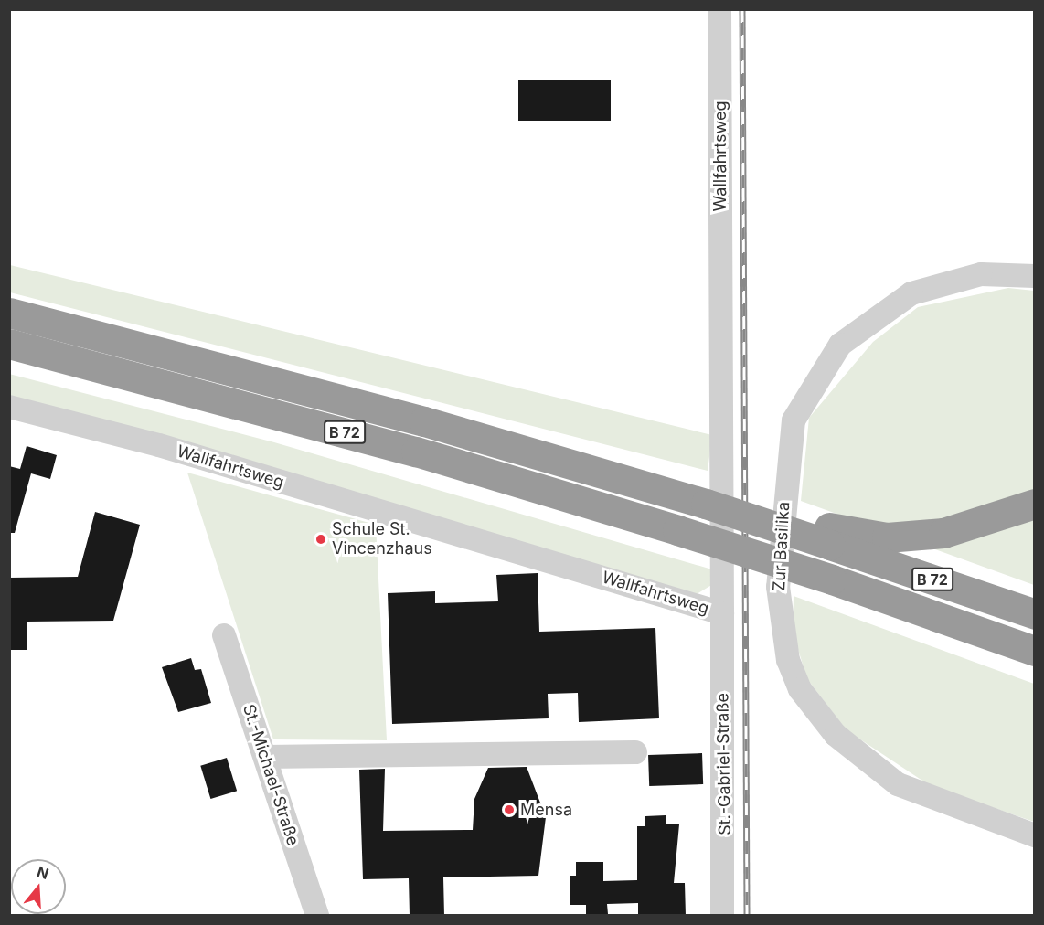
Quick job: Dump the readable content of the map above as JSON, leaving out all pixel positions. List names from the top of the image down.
{
  "streets": {
    "highway": ["B 72"],
    "street": [
      "Wallfahrtsweg",
      "Zur Basilika",
      "St.-Gabriel-Straße",
      "St.-Michael-Straße"
    ]
  },
  "crossings": [
    ["Wallfahrtsweg", "St.-Gabriel-Straße"]
  ],
  "places": ["Schule St. Vincenzhaus", "Mensa"],
  "north": "top"
}
